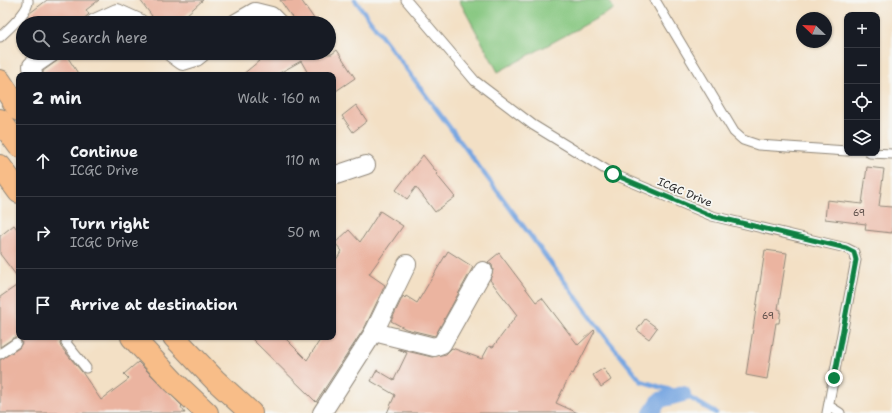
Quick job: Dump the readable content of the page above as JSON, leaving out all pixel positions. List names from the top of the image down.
{
  "streets": {
    "lane": ["ICGC Drive"]
  },
  "house_numbers": ["69", "69"],
  "north": "top left",
  "page": {
    "map_buttons": ["+", "−"],
    "search": "Search here",
    "heading": ["2 min", "Walk · 160 m"],
    "list": [
      ["Continue", "ICGC Drive", "110 m"],
      ["Turn right", "ICGC Drive", "50 m"],
      "Arrive at destination"
    ]
  }
}
